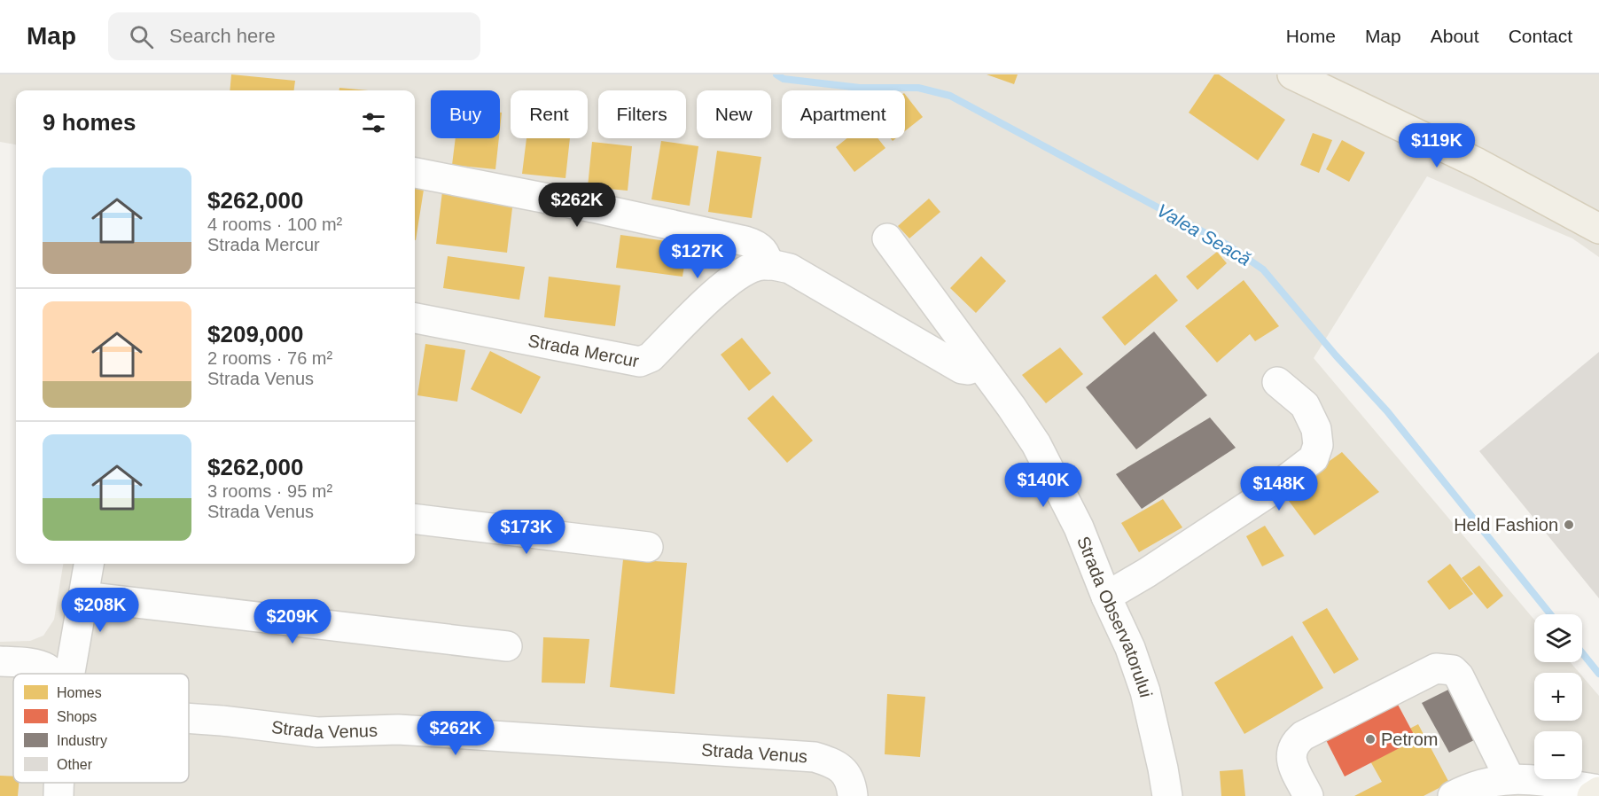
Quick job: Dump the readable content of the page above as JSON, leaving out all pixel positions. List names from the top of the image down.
{
  "streets": {
    "street": ["Strada Mercur", "Strada Observatorului", "Strada Venus"]
  },
  "water": ["Valea Seacă"],
  "places": ["Held Fashion", "Petrom"],
  "legend": [
    "Homes",
    "Shops",
    "Industry",
    "Other"
  ],
  "page": {
    "header": "Map",
    "search": "Search here",
    "nav": [
      "Home",
      "Map",
      "About",
      "Contact"
    ],
    "chip": [
      "Buy",
      "Rent",
      "Filters",
      "New",
      "Apartment"
    ],
    "heading": "9 homes",
    "price": [
      "$119K",
      "$262K",
      "$127K",
      "$140K",
      "$148K",
      "$173K",
      "$208K",
      "$209K",
      "$262K"
    ],
    "list": [
      {
        "name": "$262,000",
        "note": "4 rooms · 100 m² · Strada Mercur"
      },
      {
        "name": "$209,000",
        "note": "2 rooms · 76 m² · Strada Venus"
      },
      {
        "name": "$262,000",
        "note": "3 rooms · 95 m² · Strada Venus"
      }
    ],
    "map_buttons": ["+", "−"]
  }
}
